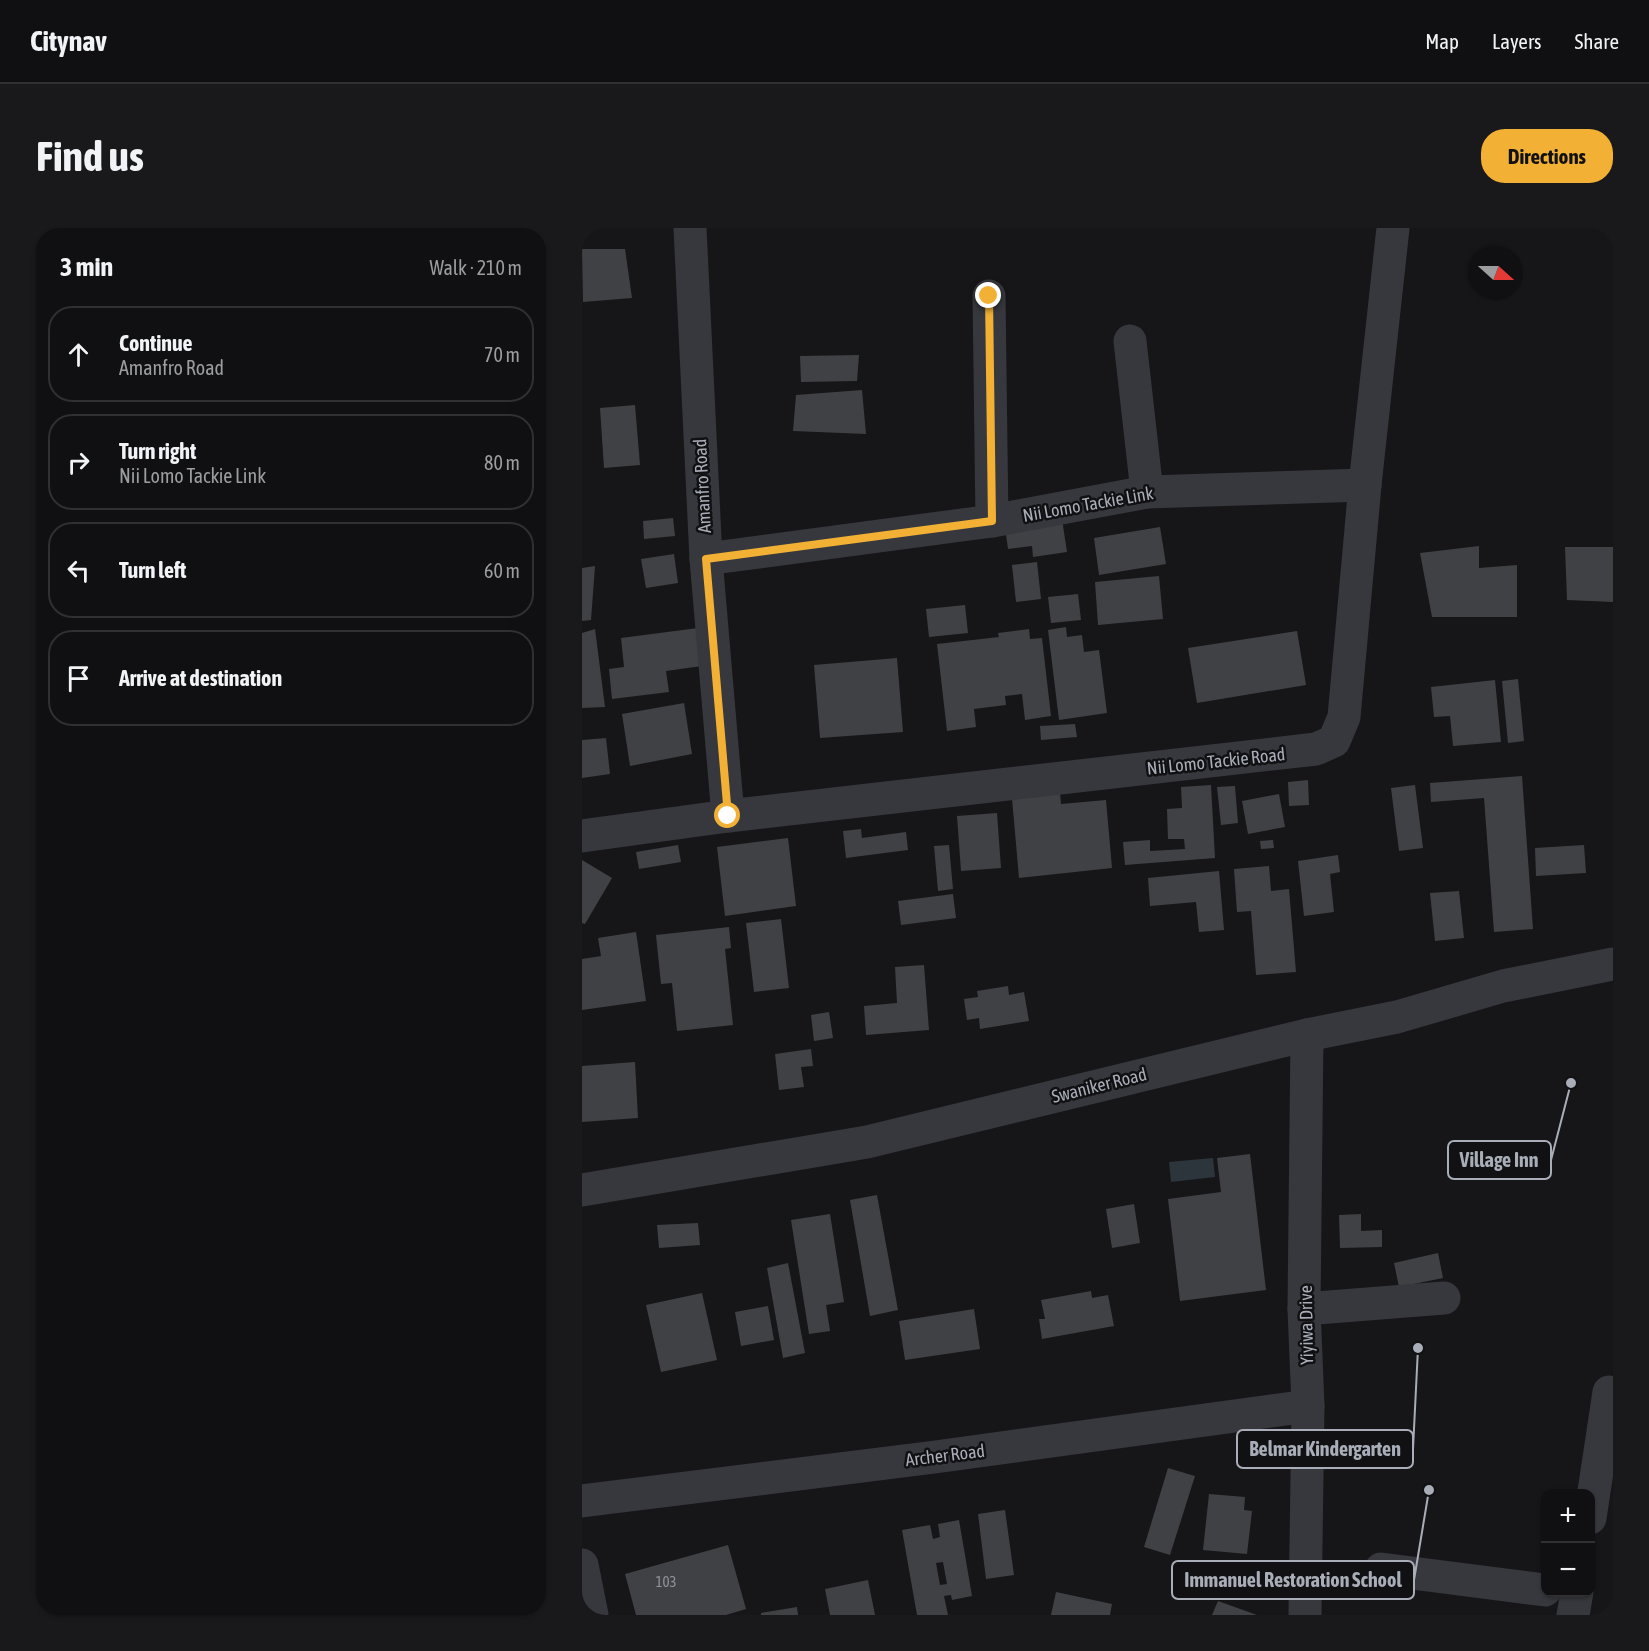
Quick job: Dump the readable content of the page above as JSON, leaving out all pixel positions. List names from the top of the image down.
{
  "streets": {
    "street": [
      "Amanfro Road",
      "Nii Lomo Tackie Link",
      "Nii Lomo Tackie Road",
      "Swaniker Road",
      "Yiyiwa Drive",
      "Archer Road"
    ]
  },
  "crossings": [
    ["Amanfro Road", "Nii Lomo Tackie Link"],
    ["Amanfro Road", "Nii Lomo Tackie Road"],
    ["Nii Lomo Tackie Link", "Nii Lomo Tackie Road"],
    ["Swaniker Road", "Yiyiwa Drive"],
    ["Yiyiwa Drive", "Archer Road"]
  ],
  "places": ["Village Inn", "Belmar Kindergarten", "Immanuel Restoration School"],
  "house_numbers": ["103"],
  "north": "right",
  "page": {
    "header": "Citynav",
    "nav": ["Map", "Layers", "Share"],
    "buttons": "Directions",
    "title": "Find us",
    "heading": ["3 min", "Walk · 210 m"],
    "list": [
      ["Continue", "Amanfro Road", "70 m"],
      ["Turn right", "Nii Lomo Tackie Link", "80 m"],
      ["Turn left", "60 m"],
      "Arrive at destination"
    ],
    "map_buttons": ["+", "−"]
  }
}
